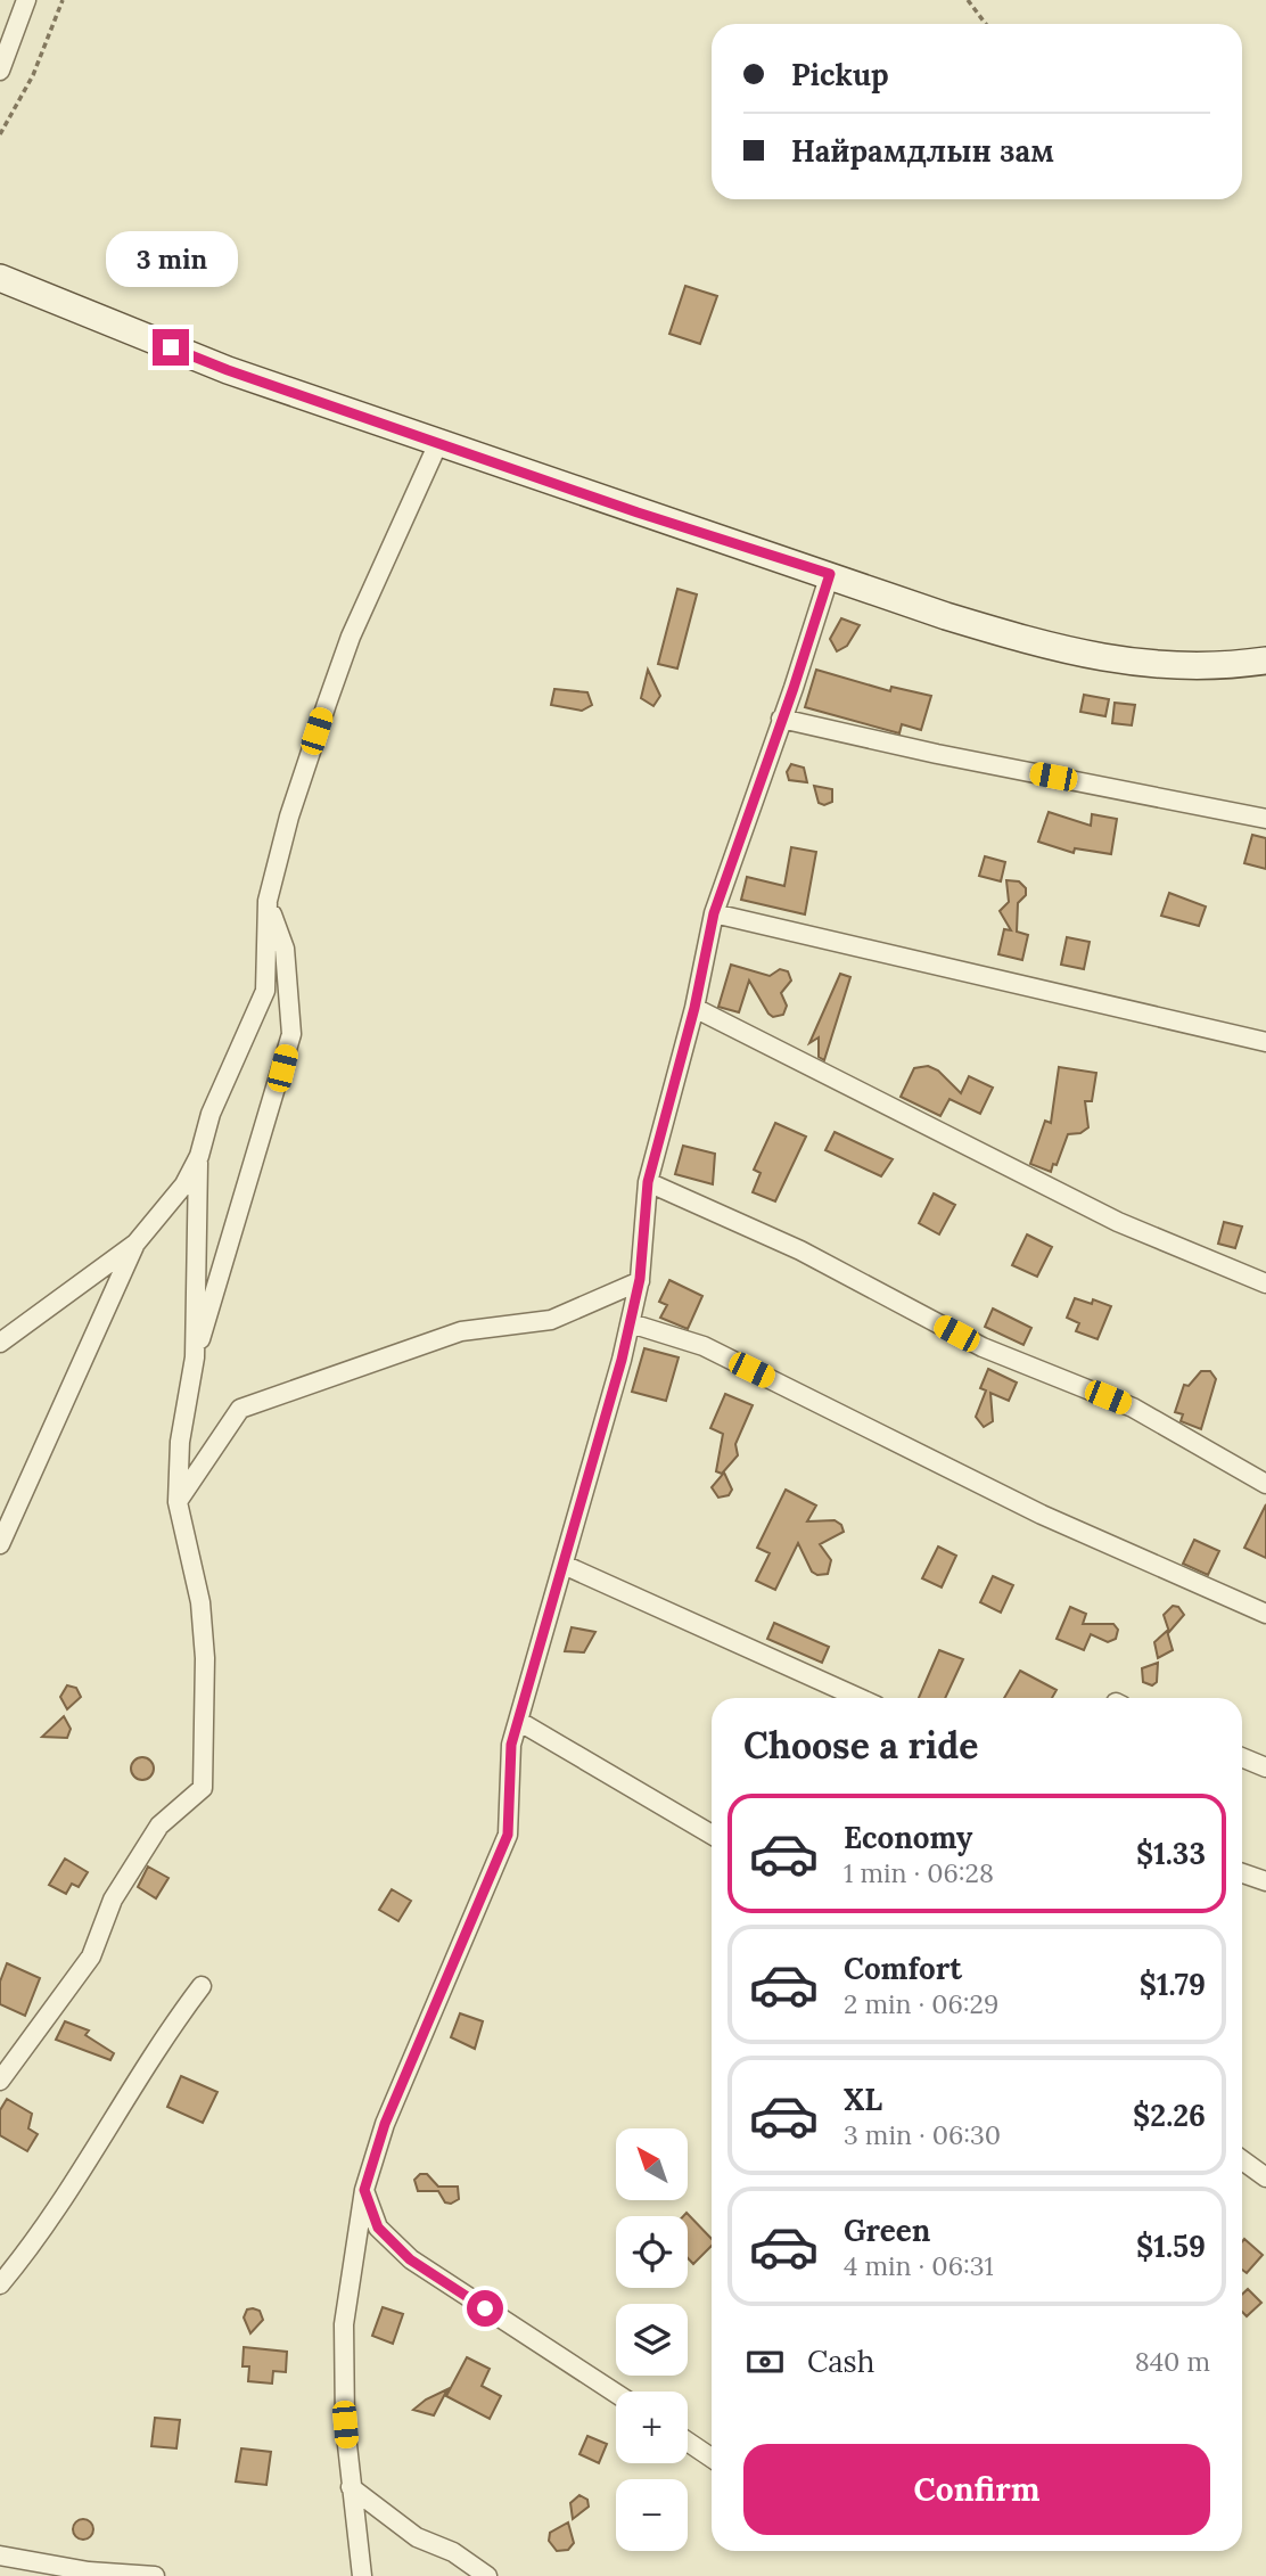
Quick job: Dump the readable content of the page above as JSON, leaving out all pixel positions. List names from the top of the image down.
{
  "north": "top left",
  "page": {
    "banner": ["Pickup", "Найрамдлын зам"],
    "bubble": "3 min",
    "heading": "Choose a ride",
    "list": [
      {
        "name": "Economy",
        "note": "1 min · 06:28",
        "value": "$1.33"
      },
      {
        "name": "Comfort",
        "note": "2 min · 06:29",
        "value": "$1.79"
      },
      {
        "name": "XL",
        "note": "3 min · 06:30",
        "value": "$2.26"
      },
      {
        "name": "Green",
        "note": "4 min · 06:31",
        "value": "$1.59"
      }
    ],
    "map_buttons": ["+", "−"],
    "pay": ["Cash", "840 m"],
    "buttons": "Confirm"
  }
}
